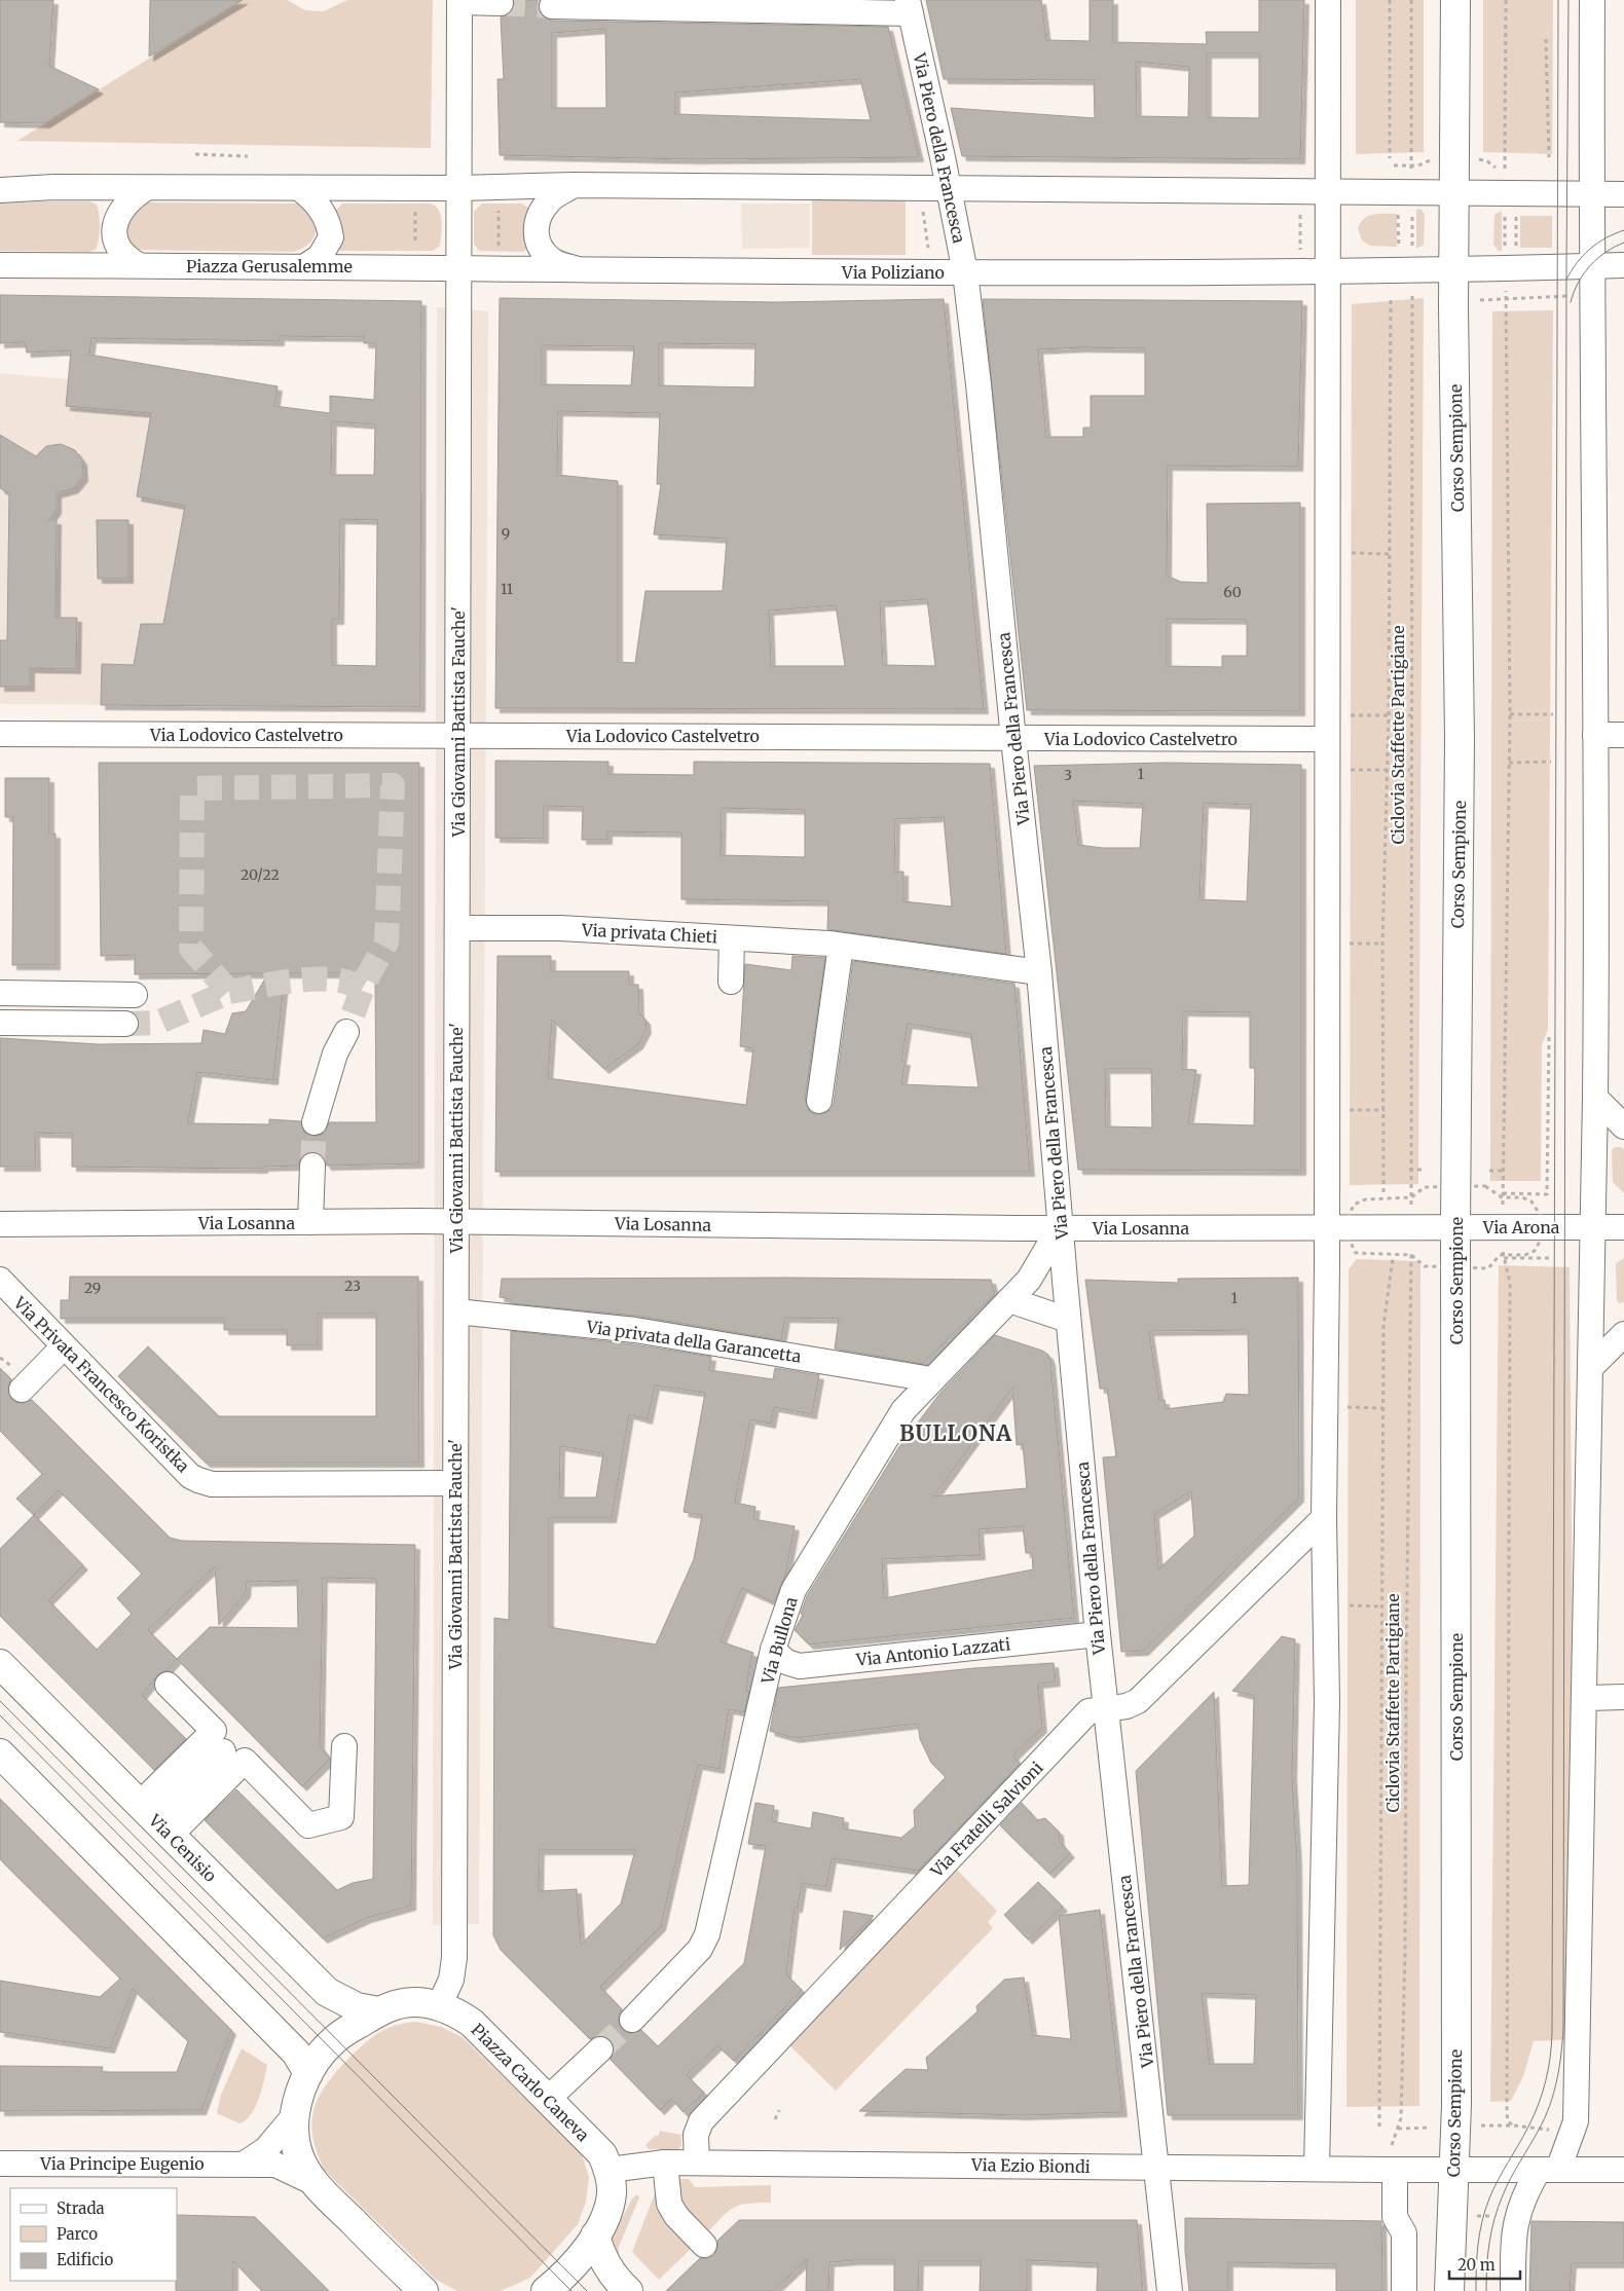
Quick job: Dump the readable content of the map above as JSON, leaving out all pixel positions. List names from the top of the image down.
{
  "streets": {
    "main road": ["Corso Sempione", "Via Cenisio", "Piazza Carlo Caneva"],
    "street": [
      "Via Piero della Francesca",
      "Piazza Gerusalemme",
      "Via Poliziano",
      "Via Giovanni Battista Fauche'",
      "Via Lodovico Castelvetro",
      "Via privata Chieti",
      "Via Losanna",
      "Via Arona",
      "Via privata della Garancetta",
      "Via Privata Francesco Koristka",
      "Via Bullona",
      "Via Antonio Lazzati",
      "Via Fratelli Salvioni",
      "Via Principe Eugenio",
      "Via Ezio Biondi"
    ],
    "path": ["Ciclovia Staffette Partigiane"]
  },
  "crossings": [
    ["Via Piero della Francesca", "Via Poliziano"],
    ["Via Piero della Francesca", "Via Lodovico Castelvetro"],
    ["Via Piero della Francesca", "Via privata Chieti"],
    ["Via Piero della Francesca", "Via Losanna"],
    ["Via Piero della Francesca", "Via Bullona"],
    ["Via Piero della Francesca", "Via Antonio Lazzati"],
    ["Via Piero della Francesca", "Via Fratelli Salvioni"],
    ["Via Piero della Francesca", "Via Ezio Biondi"],
    ["Piazza Gerusalemme", "Via Poliziano"],
    ["Piazza Gerusalemme", "Via Giovanni Battista Fauche'"],
    ["Via Poliziano", "Via Giovanni Battista Fauche'"],
    ["Corso Sempione", "Via Arona"],
    ["Corso Sempione", "Via Ezio Biondi"],
    ["Via Giovanni Battista Fauche'", "Via Lodovico Castelvetro"],
    ["Via Giovanni Battista Fauche'", "Via privata Chieti"],
    ["Via Giovanni Battista Fauche'", "Via Losanna"],
    ["Via Giovanni Battista Fauche'", "Via privata della Garancetta"],
    ["Via Giovanni Battista Fauche'", "Via Privata Francesco Koristka"],
    ["Via Giovanni Battista Fauche'", "Piazza Carlo Caneva"],
    ["Via Losanna", "Via Arona"],
    ["Via Losanna", "Via Bullona"],
    ["Via privata della Garancetta", "Via Bullona"],
    ["Via Bullona", "Via Antonio Lazzati"],
    ["Via Fratelli Salvioni", "Via Ezio Biondi"],
    ["Via Cenisio", "Piazza Carlo Caneva"],
    ["Piazza Carlo Caneva", "Via Principe Eugenio"],
    ["Piazza Carlo Caneva", "Via Ezio Biondi"]
  ],
  "districts": ["BULLONA"],
  "house_numbers": [
    "9",
    "11",
    "60",
    "1",
    "3",
    "20/22",
    "23",
    "29",
    "1"
  ],
  "legend": ["Strada", "Parco", "Edificio"],
  "scale_bar": "20 m"
}
